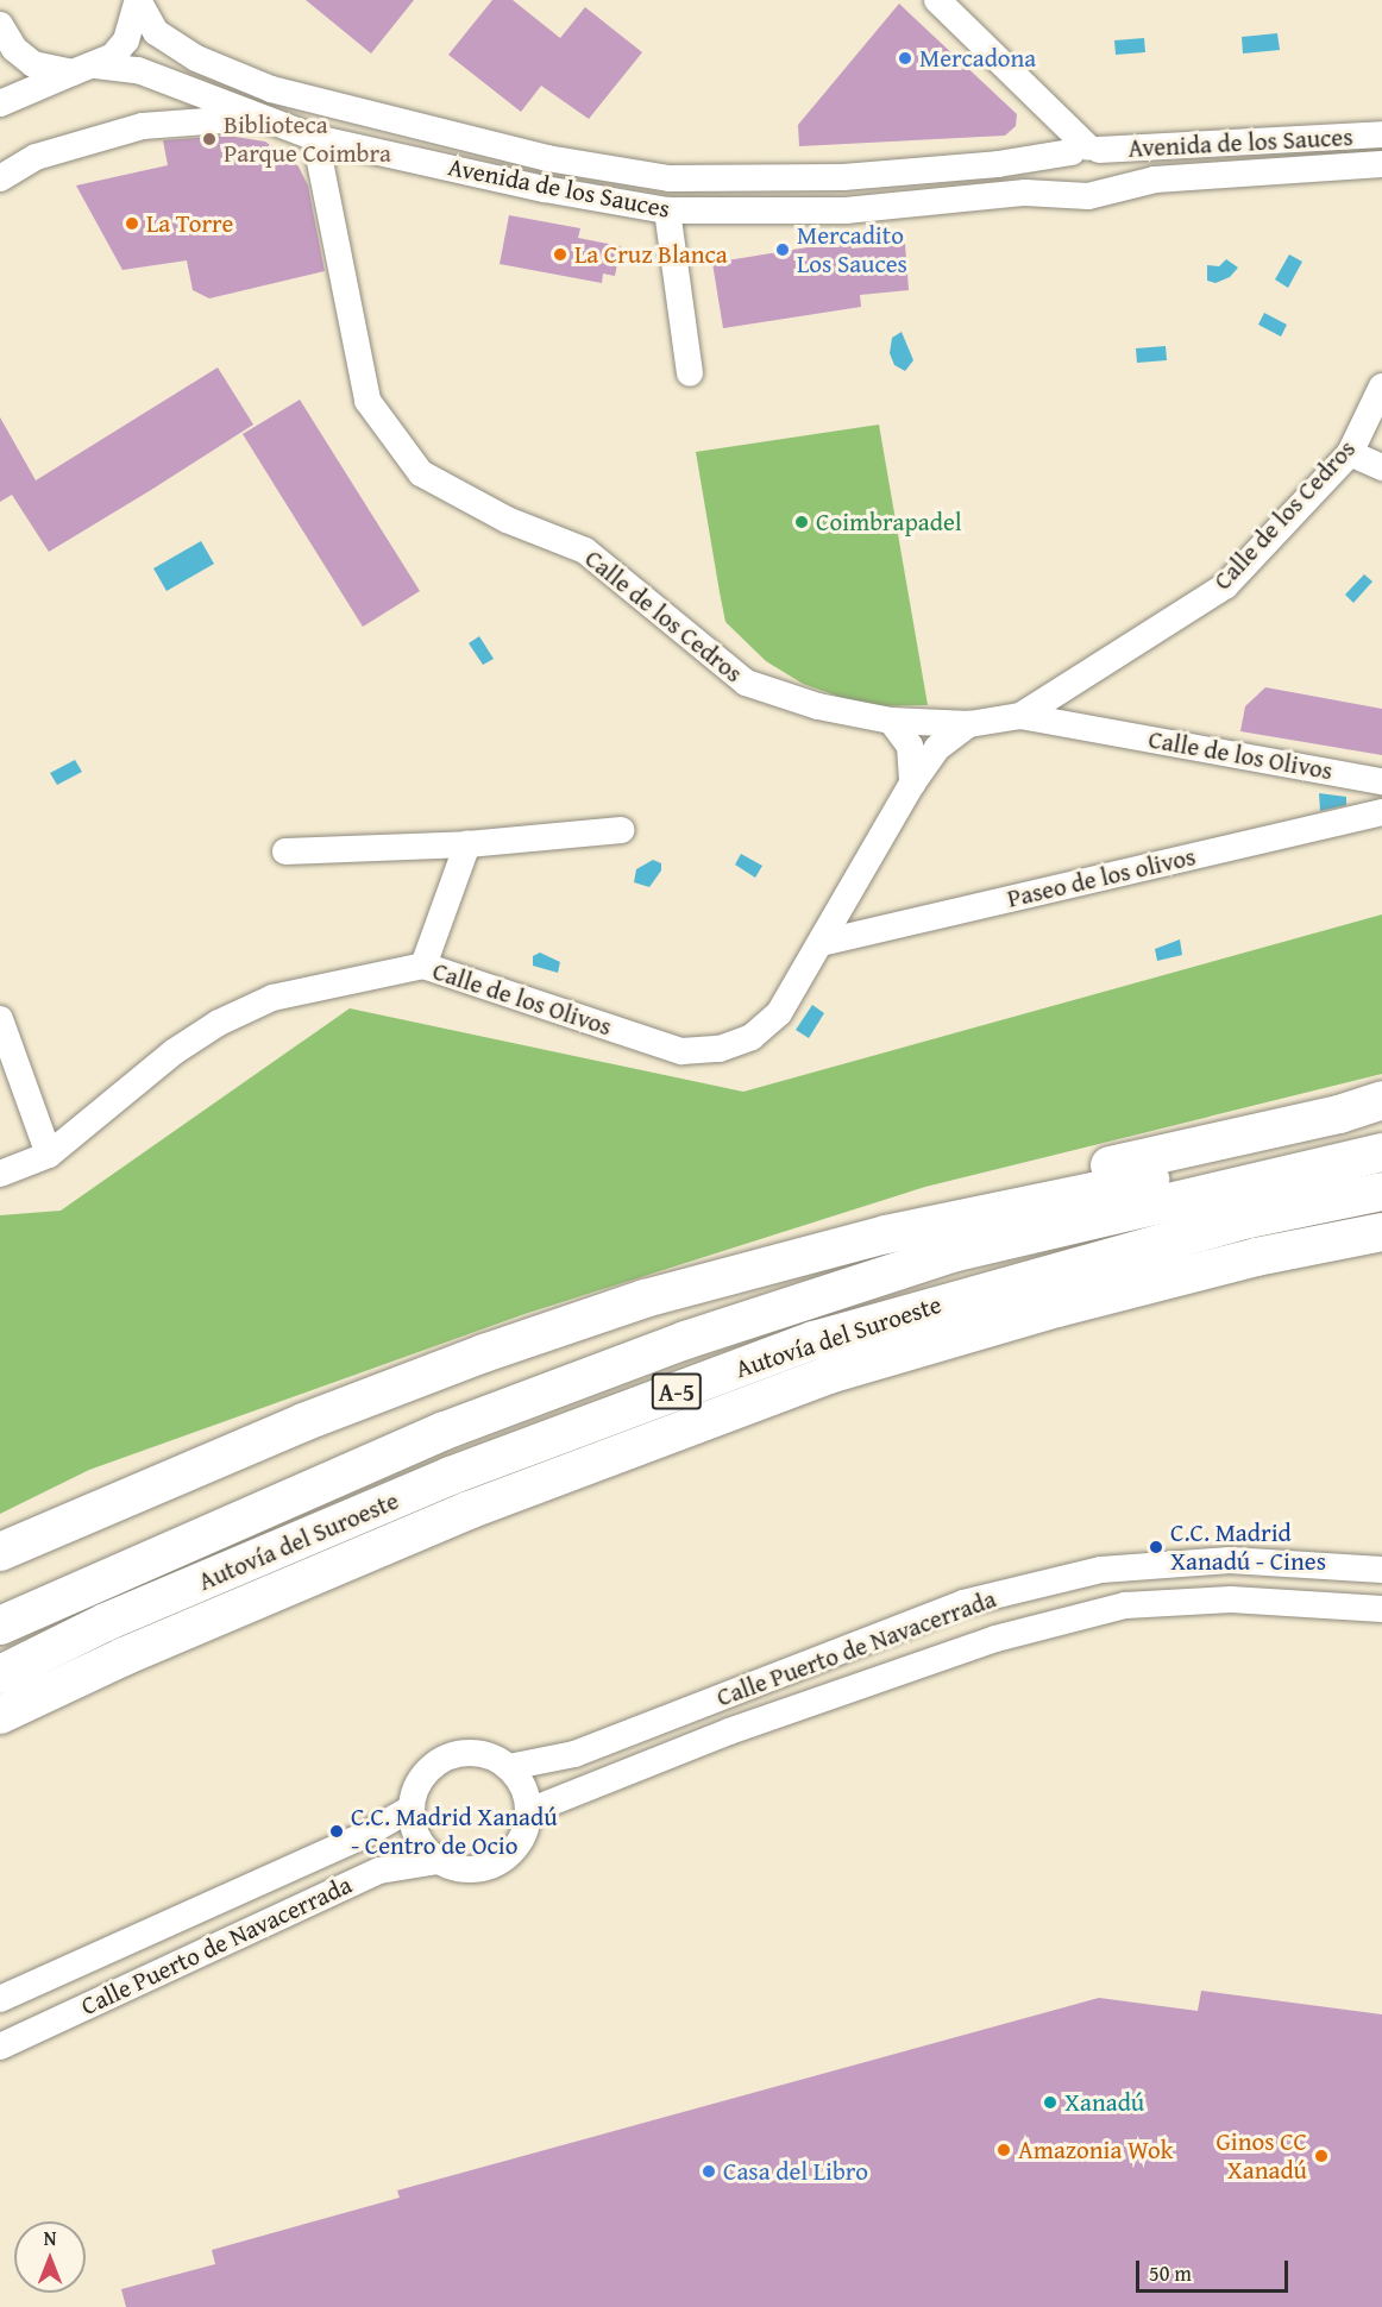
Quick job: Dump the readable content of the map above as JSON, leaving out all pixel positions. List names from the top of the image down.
{
  "streets": {
    "highway": ["Autovía del Suroeste", "A-5"],
    "street": [
      "Avenida de los Sauces",
      "Calle de los Cedros",
      "Calle de los Olivos",
      "Paseo de los olivos",
      "Calle Puerto de Navacerrada"
    ]
  },
  "crossings": [
    ["Avenida de los Sauces", "Calle de los Cedros"],
    ["Calle de los Cedros", "Calle de los Olivos"],
    ["Calle de los Olivos", "Paseo de los olivos"]
  ],
  "places": [
    "Mercadona",
    "Biblioteca Parque Coimbra",
    "La Torre",
    "Mercadito Los Sauces",
    "La Cruz Blanca",
    "Coimbrapadel",
    "C.C. Madrid Xanadú - Cines",
    "C.C. Madrid Xanadú - Centro de Ocio",
    "Xanadú",
    "Amazonia Wok",
    "Ginos CC Xanadú",
    "Casa del Libro"
  ],
  "scale_bar": "50 m",
  "north": "top"
}
